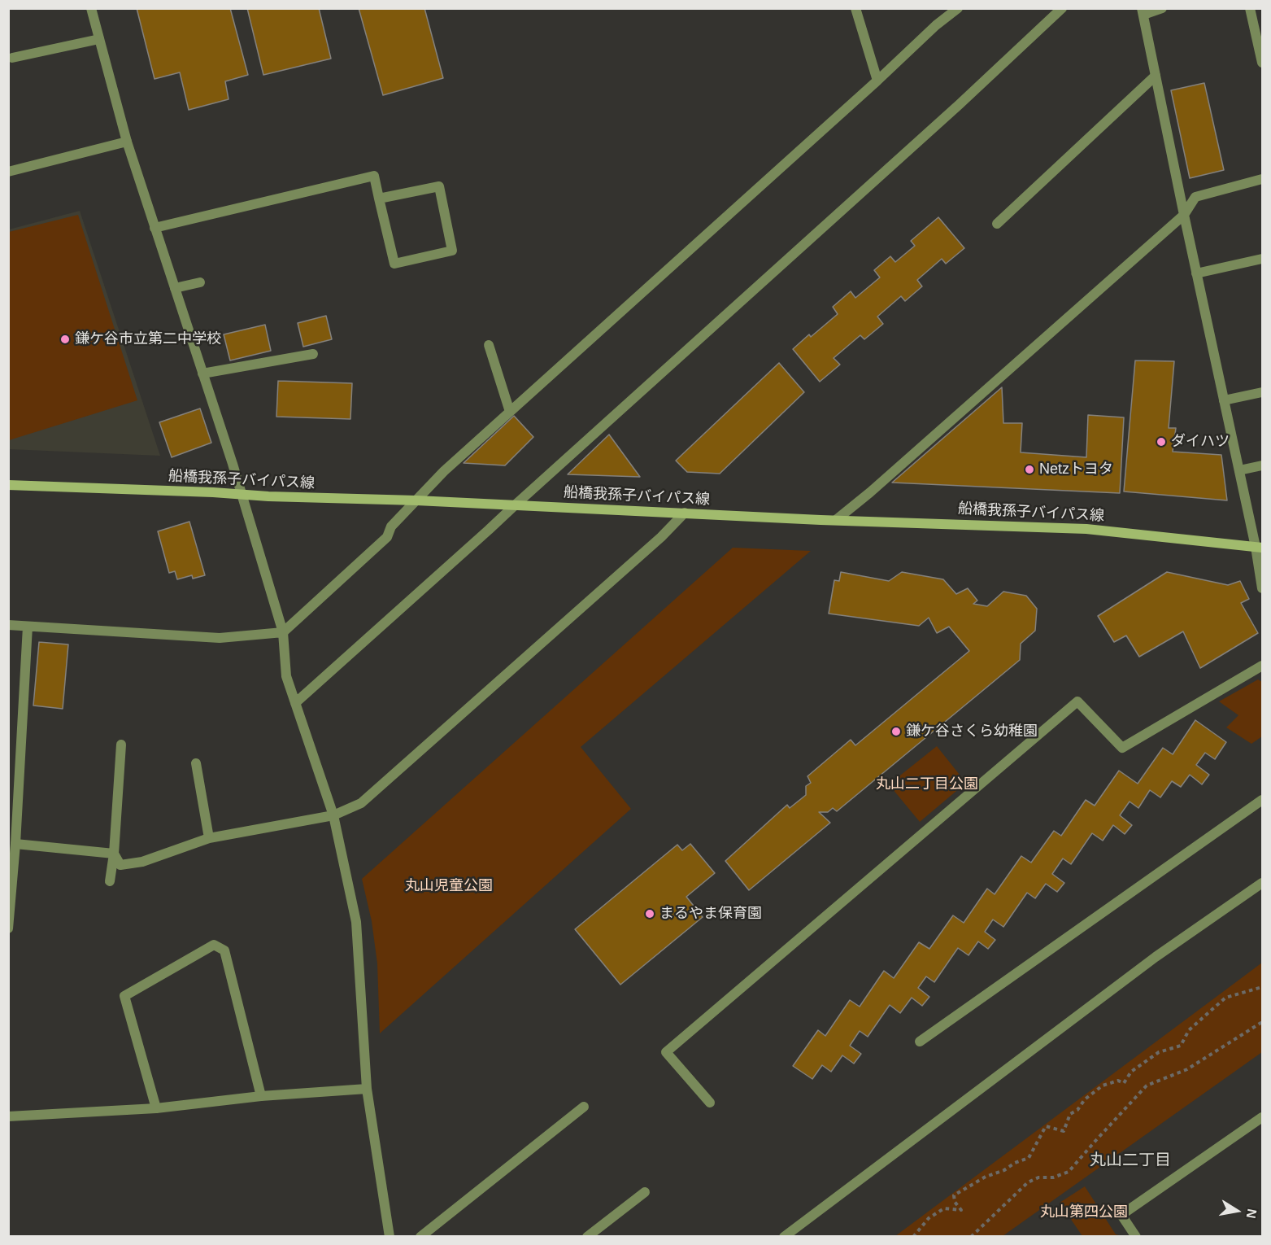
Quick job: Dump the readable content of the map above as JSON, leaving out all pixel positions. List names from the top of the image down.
{
  "streets": {
    "street": ["船橋我孫子バイパス線"]
  },
  "districts": ["丸山二丁目"],
  "parks": ["丸山二丁目公園", "丸山児童公園", "丸山第四公園"],
  "places": [
    "鎌ケ谷市立第二中学校",
    "ダイハツ",
    "Netzトヨタ",
    "鎌ケ谷さくら幼稚園",
    "まるやま保育園"
  ],
  "north": "right"
}
